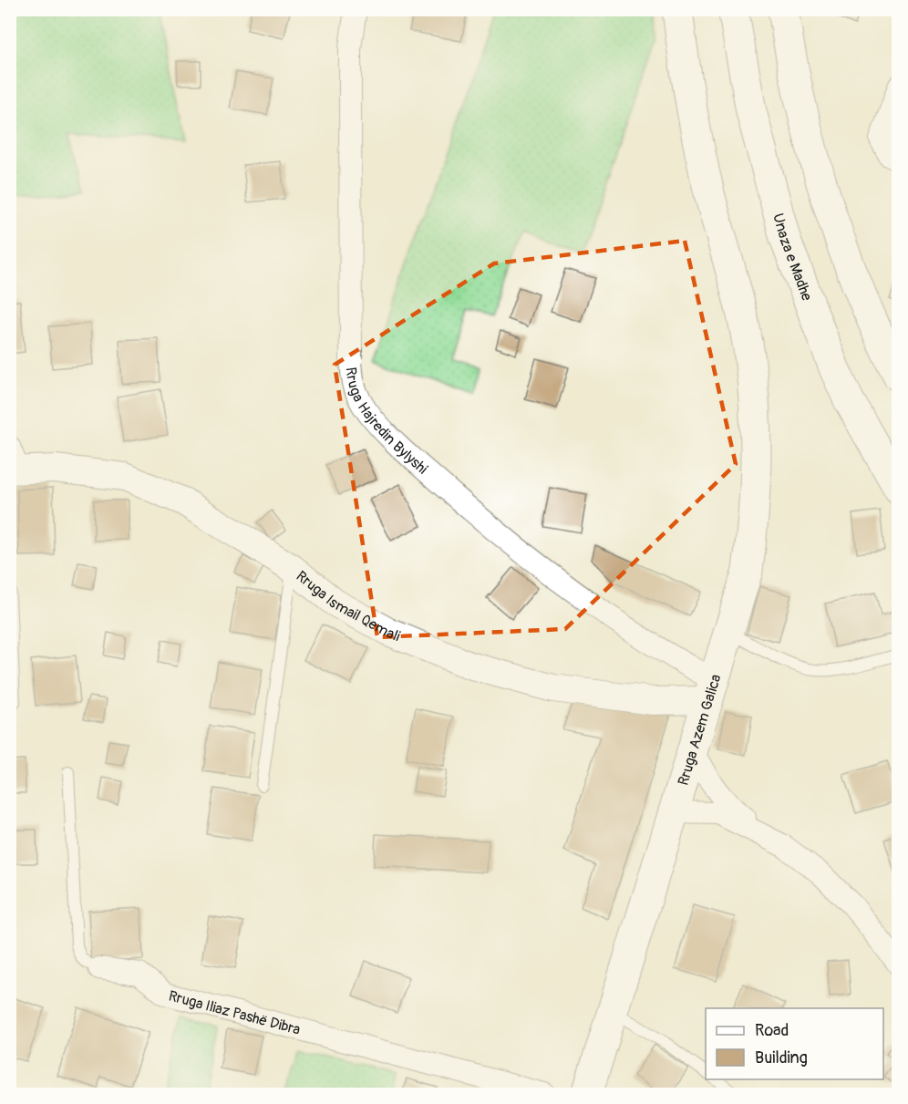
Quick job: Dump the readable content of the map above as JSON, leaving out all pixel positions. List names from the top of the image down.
{
  "streets": {
    "main road": ["Unaza e Madhe", "Rruga Azem Galica"],
    "street": ["Rruga Hajredin Bylyshi", "Rruga Ismail Qemali", "Rruga Iliaz Pashë Dibra"]
  },
  "crossings": [
    ["Rruga Hajredin Bylyshi", "Rruga Ismail Qemali"],
    ["Rruga Hajredin Bylyshi", "Rruga Azem Galica"],
    ["Rruga Ismail Qemali", "Rruga Azem Galica"]
  ],
  "legend": ["Road", "Building"]
}
